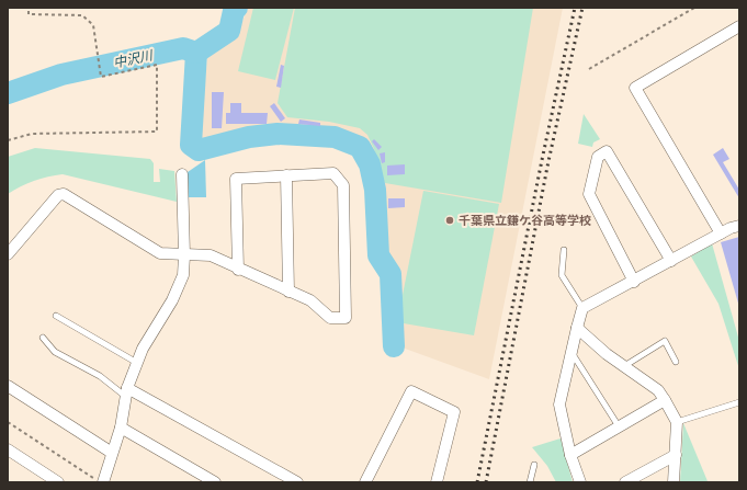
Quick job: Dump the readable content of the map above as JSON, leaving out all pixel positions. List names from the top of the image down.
{
  "water": ["中沢川"],
  "places": ["千葉県立鎌ケ谷高等学校"]
}
